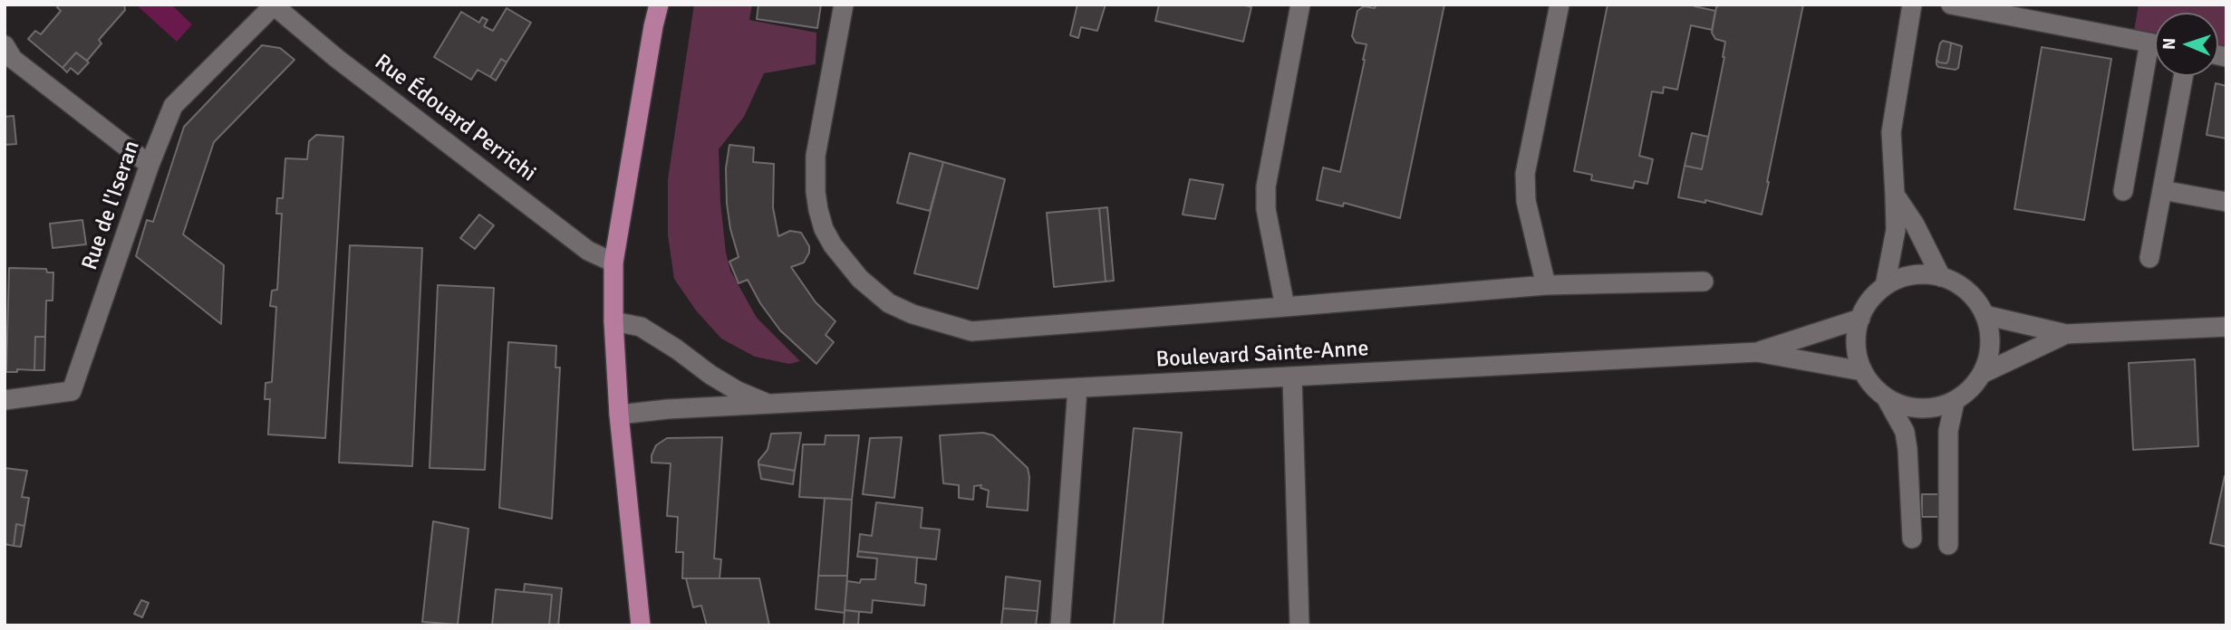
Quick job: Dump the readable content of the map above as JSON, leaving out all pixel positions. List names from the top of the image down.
{
  "streets": {
    "street": ["Rue Édouard Perrichi", "Rue de l'Iseran", "Boulevard Sainte-Anne"]
  },
  "crossings": [
    ["Rue Édouard Perrichi", "Rue de l'Iseran"]
  ],
  "north": "left"
}
